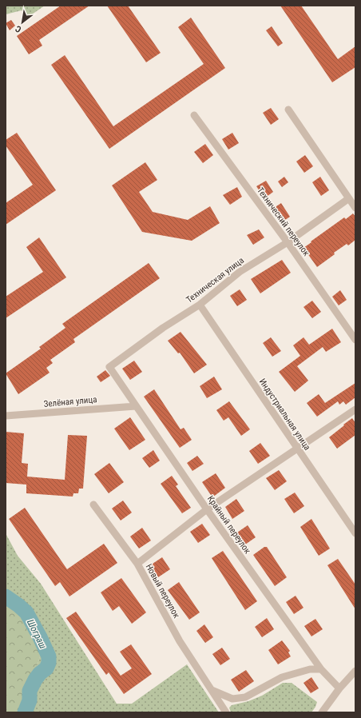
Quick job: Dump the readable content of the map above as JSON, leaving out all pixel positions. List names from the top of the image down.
{
  "streets": {
    "street": [
      "Технический переулок",
      "Техническая улица",
      "Зелёная улица",
      "Индустриальная улица",
      "Крайный переулок",
      "Новый переулок"
    ]
  },
  "crossings": [
    ["Технический переулок", "Техническая улица"],
    ["Техническая улица", "Индустриальная улица"],
    ["Техническая улица", "Крайный переулок"],
    ["Зелёная улица", "Крайный переулок"]
  ],
  "water": ["Шограш"],
  "north": "bottom left"
}
